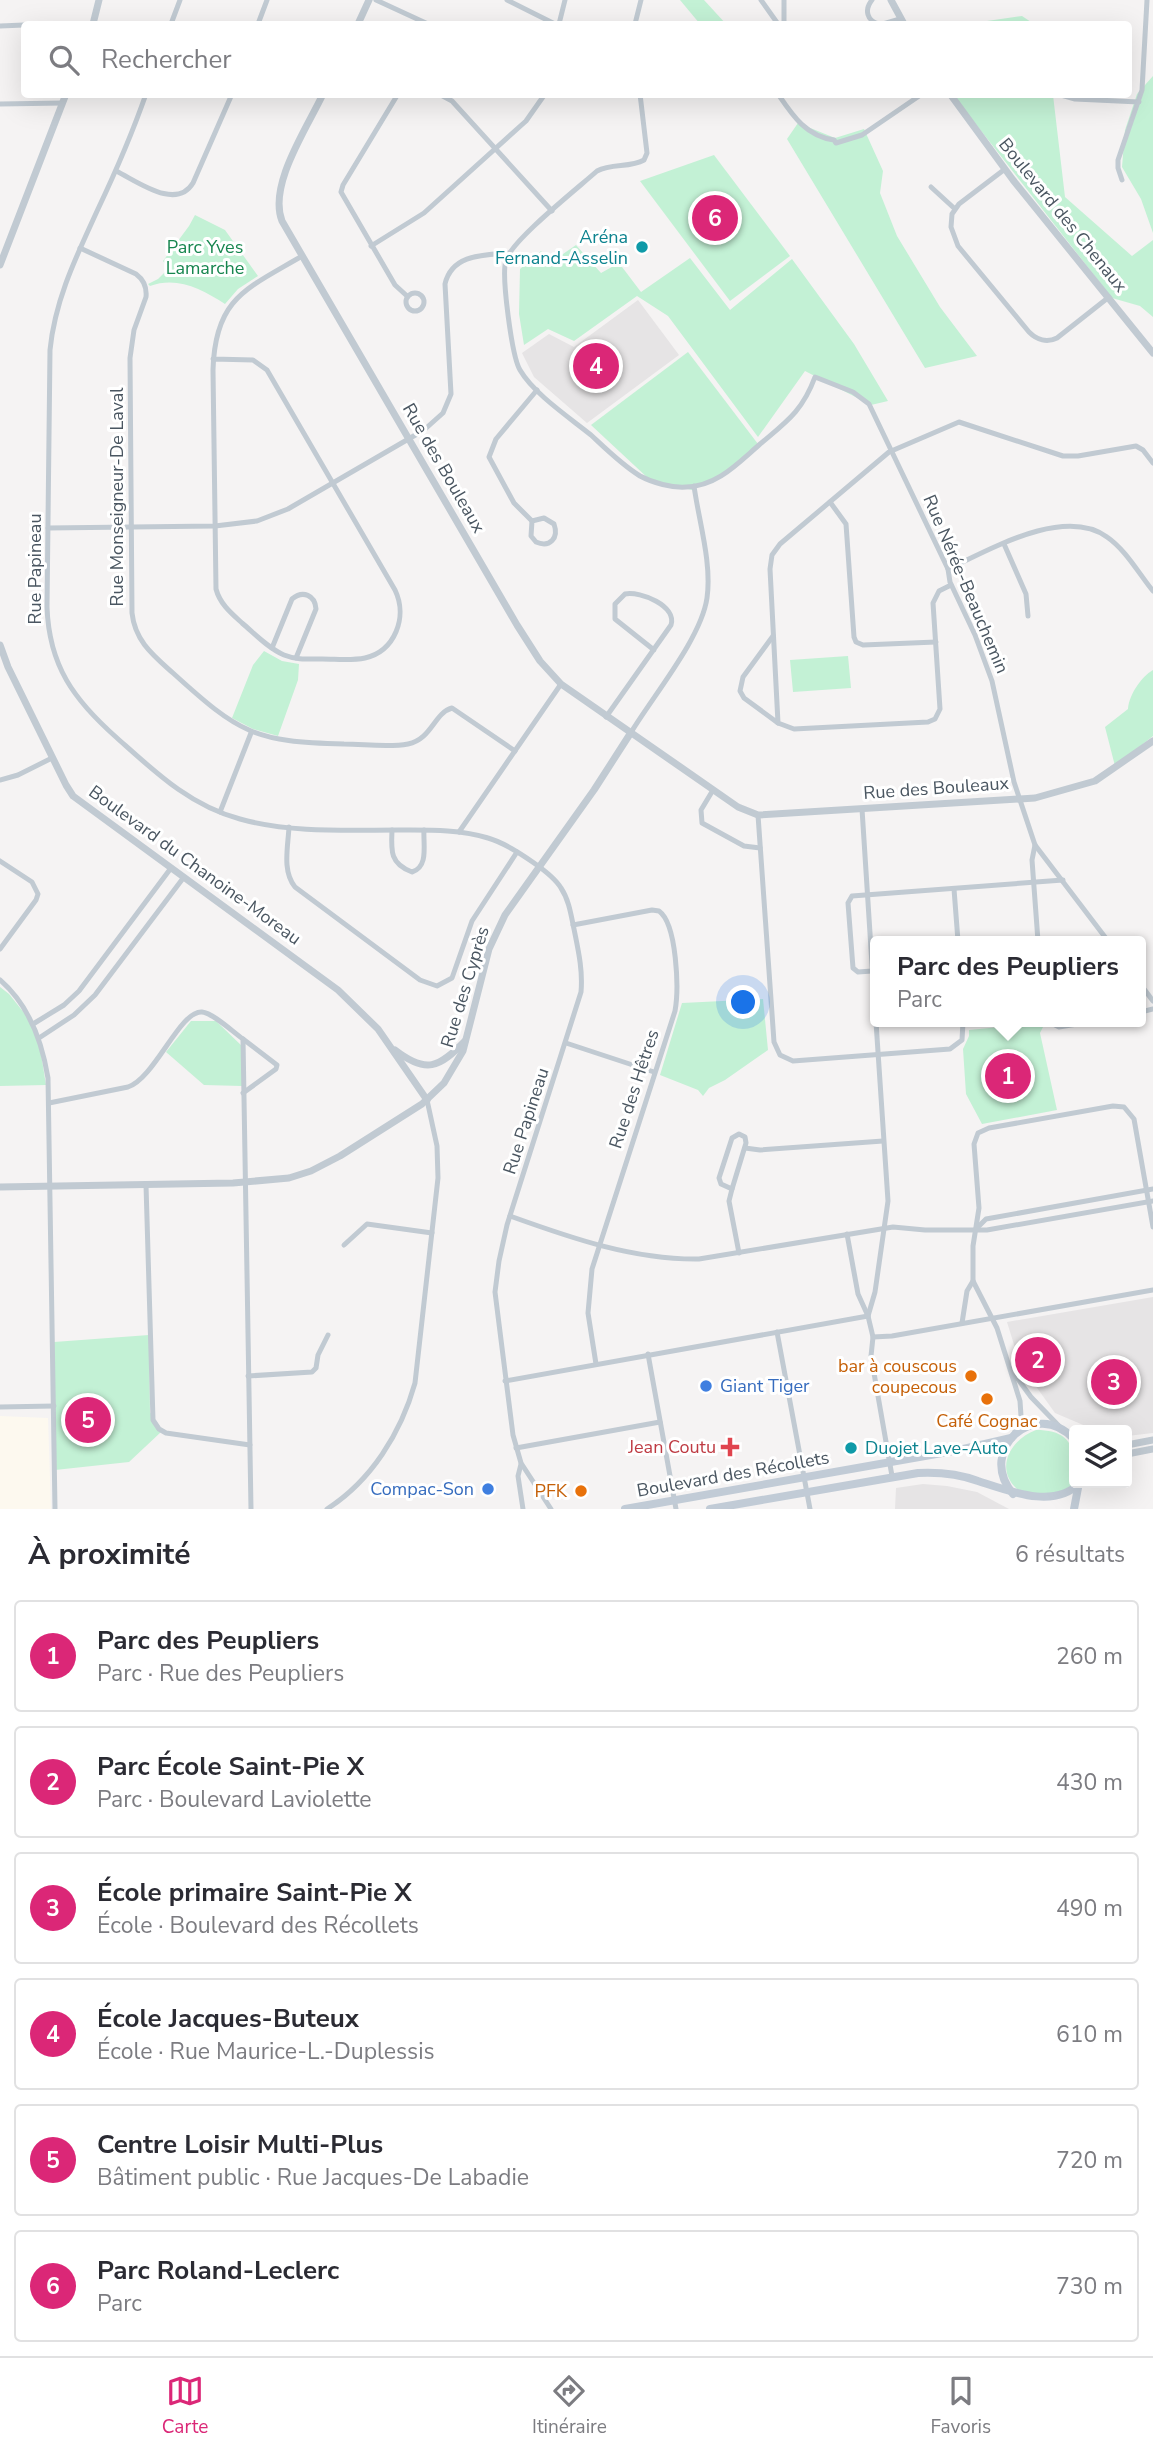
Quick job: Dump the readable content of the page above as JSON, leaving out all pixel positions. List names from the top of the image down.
{
  "streets": {
    "main road": ["Boulevard des Récollets"],
    "street": [
      "Boulevard des Chenaux",
      "Rue des Bouleaux",
      "Rue Monseigneur-De Laval",
      "Rue Papineau",
      "Rue Nérée-Beauchemin",
      "Boulevard du Chanoine-Moreau",
      "Rue des Cyprès",
      "Rue des Hêtres"
    ]
  },
  "crossings": [
    ["Rue des Bouleaux", "Rue Nérée-Beauchemin"],
    ["Rue des Bouleaux", "Rue des Cyprès"],
    ["Rue Monseigneur-De Laval", "Rue Papineau"],
    ["Rue Papineau", "Rue des Cyprès"],
    ["Rue Papineau", "Rue des Hêtres"],
    ["Rue Nérée-Beauchemin", "Rue des Cyprès"],
    ["Boulevard du Chanoine-Moreau", "Rue des Cyprès"]
  ],
  "parks": ["Parc Yves Lamarche"],
  "places": {
    "other": [
      "Aréna Fernand-Asselin",
      "bar à couscous coupecous",
      "Giant Tiger",
      "Café Cognac",
      "Duojet Lave-Auto",
      "Compac-Son",
      "PFK"
    ],
    "health": ["Jean Coutu"]
  },
  "page": {
    "search": "Rechercher",
    "pins": [
      "6",
      "4",
      "1",
      "2",
      "3",
      "5"
    ],
    "popup": ["Parc des Peupliers", "Parc"],
    "heading": ["À proximité", "6 résultats"],
    "list": [
      {
        "mark": "1",
        "name": "Parc des Peupliers",
        "note": "Parc · Rue des Peupliers",
        "value": "260 m"
      },
      {
        "mark": "2",
        "name": "Parc École Saint-Pie X",
        "note": "Parc · Boulevard Laviolette",
        "value": "430 m"
      },
      {
        "mark": "3",
        "name": "École primaire Saint-Pie X",
        "note": "École · Boulevard des Récollets",
        "value": "490 m"
      },
      {
        "mark": "4",
        "name": "École Jacques-Buteux",
        "note": "École · Rue Maurice-L.-Duplessis",
        "value": "610 m"
      },
      {
        "mark": "5",
        "name": "Centre Loisir Multi-Plus",
        "note": "Bâtiment public · Rue Jacques-De Labadie",
        "value": "720 m"
      },
      {
        "mark": "6",
        "name": "Parc Roland-Leclerc",
        "note": "Parc",
        "value": "730 m"
      }
    ],
    "nav": ["Carte", "Itinéraire", "Favoris"]
  }
}
